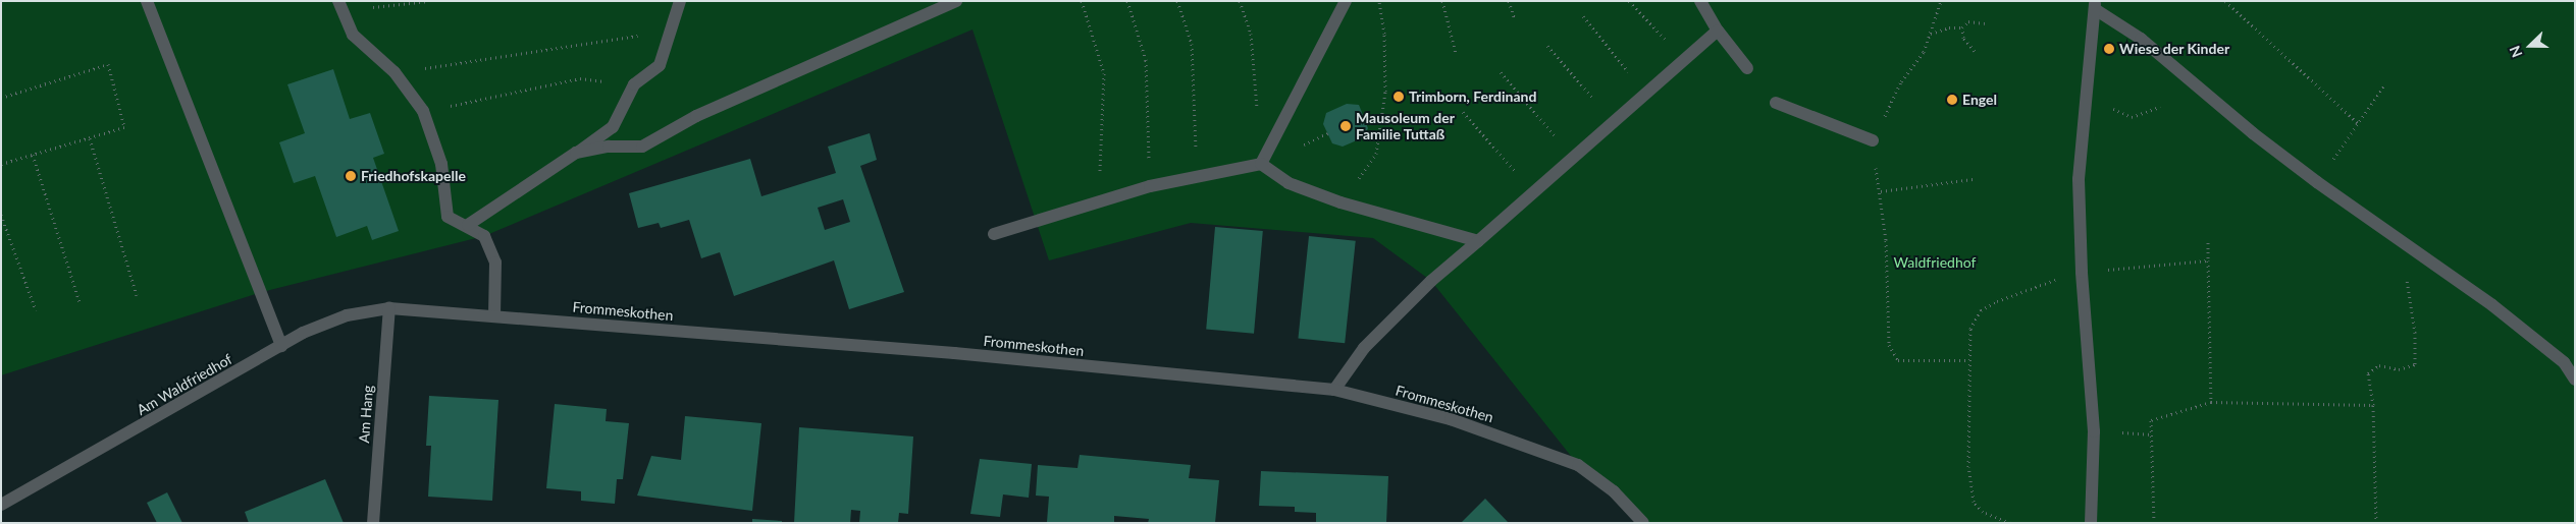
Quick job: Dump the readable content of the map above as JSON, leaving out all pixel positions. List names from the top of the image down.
{
  "streets": {
    "street": ["Frommeskothen", "Am Waldfriedhof", "Am Hang"]
  },
  "crossings": [
    ["Frommeskothen", "Am Waldfriedhof"],
    ["Frommeskothen", "Am Hang"],
    ["Am Waldfriedhof", "Am Hang"]
  ],
  "parks": ["Waldfriedhof"],
  "places": [
    "Wiese der Kinder",
    "Trimborn, Ferdinand",
    "Engel",
    "Mausoleum der Familie Tuttaß",
    "Friedhofskapelle"
  ],
  "north": "left"
}
